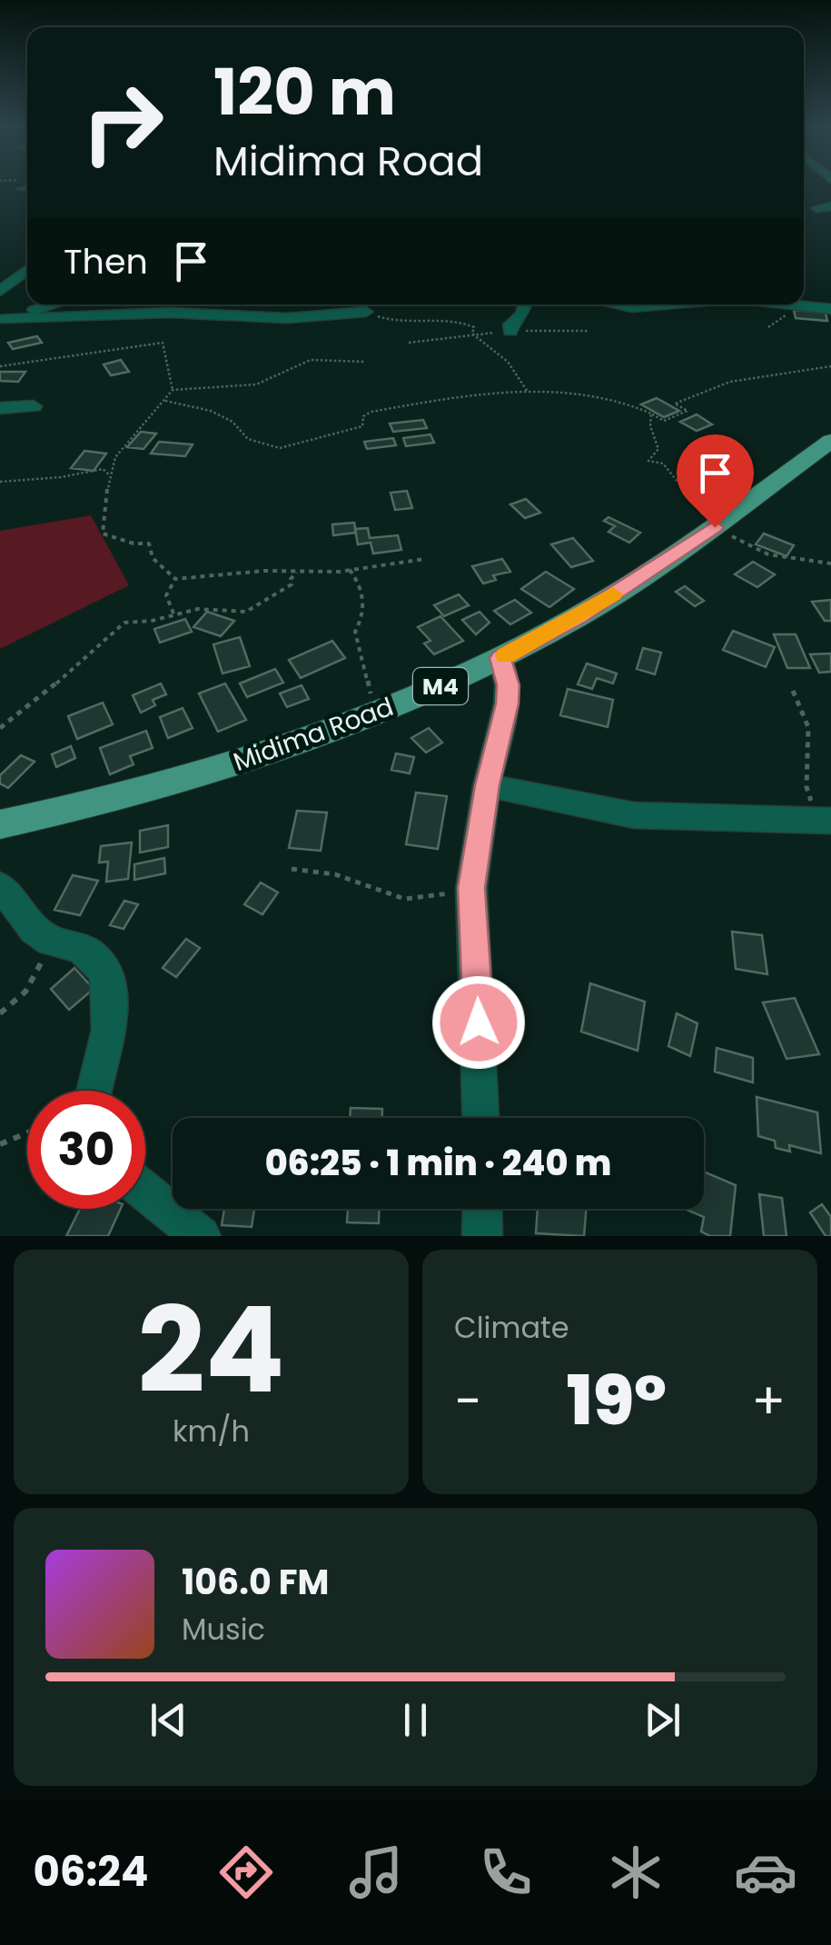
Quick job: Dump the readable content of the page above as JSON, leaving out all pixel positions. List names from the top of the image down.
{
  "streets": {
    "main road": ["M4", "Midima Road"]
  },
  "page": {
    "turn": ["120 m", "Midima Road"],
    "then": "Then",
    "limit": "30",
    "trip": "06:25 · 1 min · 240 m",
    "tile": [
      ["24", "km/h"],
      "Climate"
    ],
    "heat": ["−", "19°", "+"],
    "song": ["106.0 FM", "Music"],
    "tabs": "06:24"
  }
}
